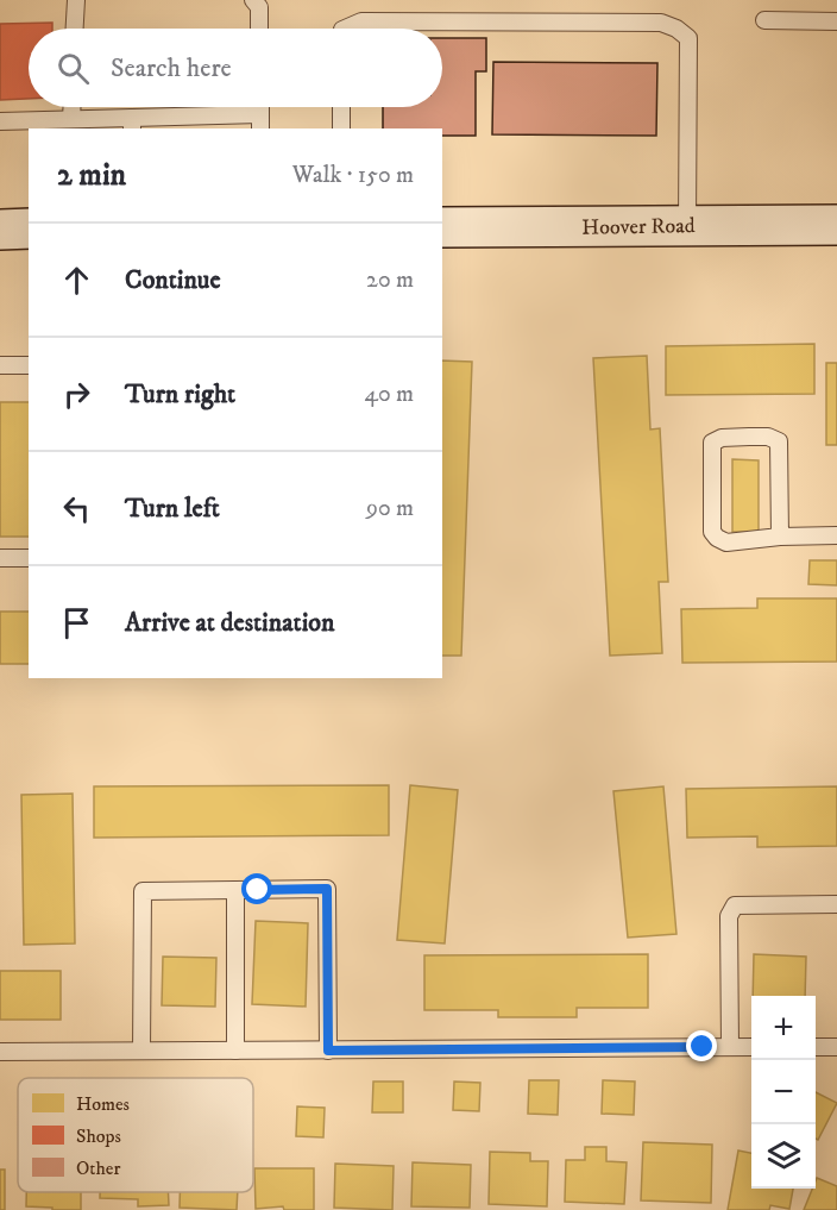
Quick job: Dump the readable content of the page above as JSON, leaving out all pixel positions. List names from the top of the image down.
{
  "streets": {
    "main road": ["Hoover Road"]
  },
  "legend": ["Homes", "Shops", "Other"],
  "page": {
    "search": "Search here",
    "heading": ["2 min", "Walk · 150 m"],
    "list": [
      ["Continue", "20 m"],
      ["Turn right", "40 m"],
      ["Turn left", "90 m"],
      "Arrive at destination"
    ],
    "map_buttons": ["+", "−"]
  }
}
